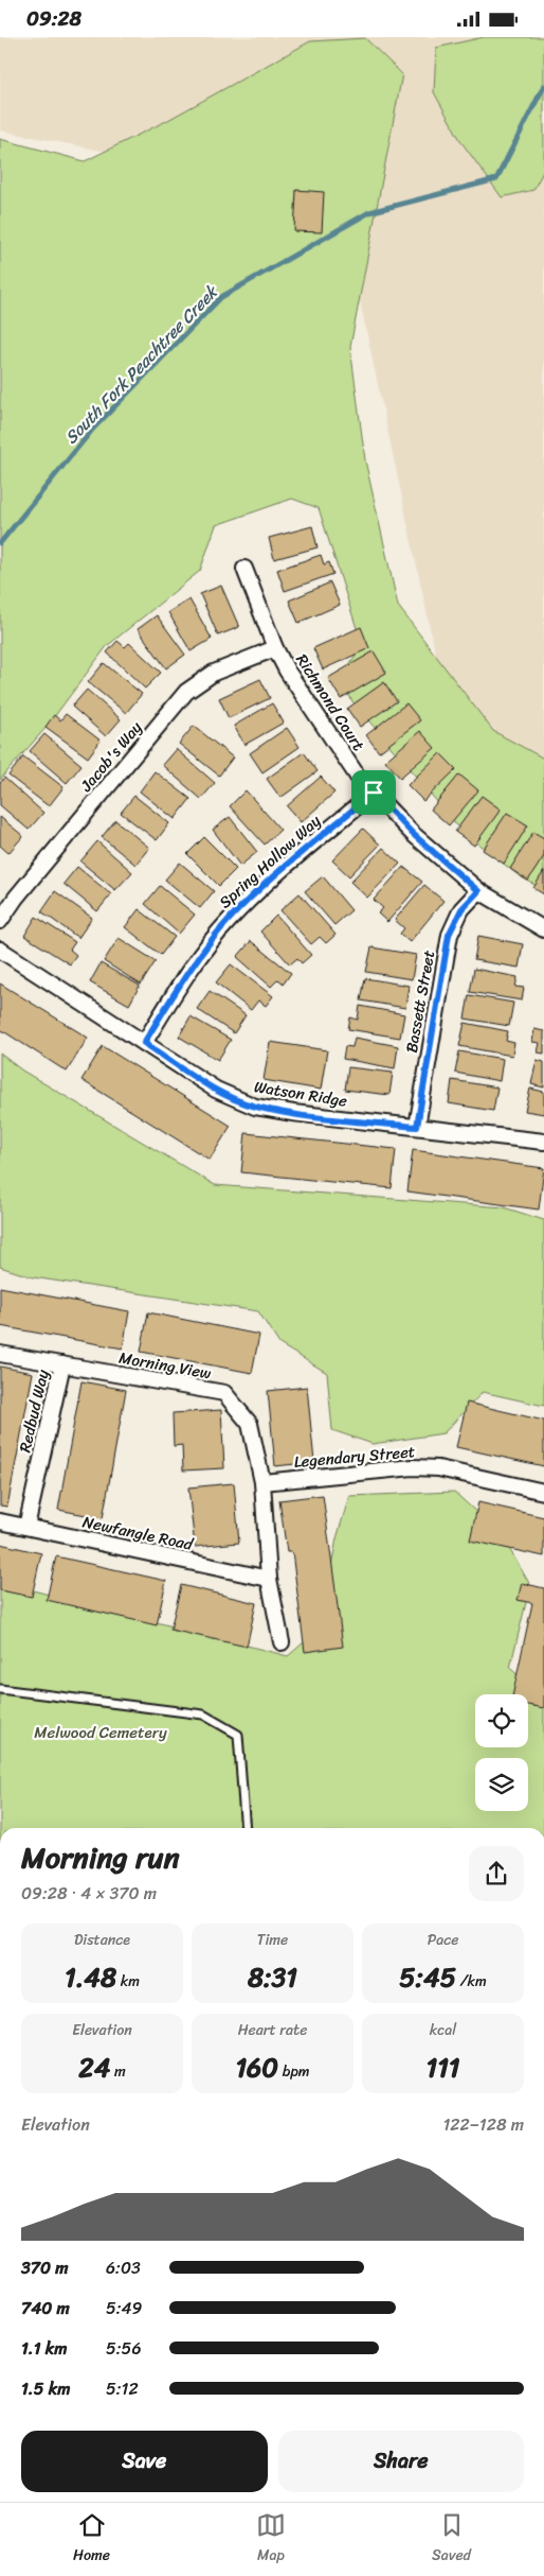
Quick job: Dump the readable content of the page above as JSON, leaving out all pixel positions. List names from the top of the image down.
{
  "streets": {
    "street": [
      "Richmond Court",
      "Jacob's Way",
      "Spring Hollow Way",
      "Bassett Street",
      "Watson Ridge",
      "Morning View",
      "Redbud Way",
      "Legendary Street",
      "Newfangle Road"
    ]
  },
  "crossings": [
    ["Richmond Court", "Jacob's Way"],
    ["Richmond Court", "Spring Hollow Way"],
    ["Richmond Court", "Bassett Street"],
    ["Spring Hollow Way", "Watson Ridge"],
    ["Bassett Street", "Watson Ridge"],
    ["Morning View", "Redbud Way"],
    ["Morning View", "Legendary Street"],
    ["Morning View", "Newfangle Road"],
    ["Redbud Way", "Newfangle Road"]
  ],
  "water": ["South Fork Peachtree Creek"],
  "parks": ["Melwood Cemetery"],
  "page": {
    "status": "09:28",
    "heading": ["Morning run", "09:28 · 4 × 370 m"],
    "stats": [
      ["Distance", "1.48 km"],
      ["Time", "8:31"],
      ["Pace", "5:45 /km"],
      ["Elevation", "24 m"],
      ["Heart rate", "160 bpm"],
      ["kcal", "111"]
    ],
    "chart": ["Elevation", "122–128 m"],
    "list": [
      {
        "name": "370 m",
        "note": "6:03"
      },
      {
        "name": "740 m",
        "note": "5:49"
      },
      {
        "name": "1.1 km",
        "note": "5:56"
      },
      {
        "name": "1.5 km",
        "note": "5:12"
      }
    ],
    "buttons": ["Save", "Share"],
    "tabs": ["Home", "Map", "Saved"]
  }
}
